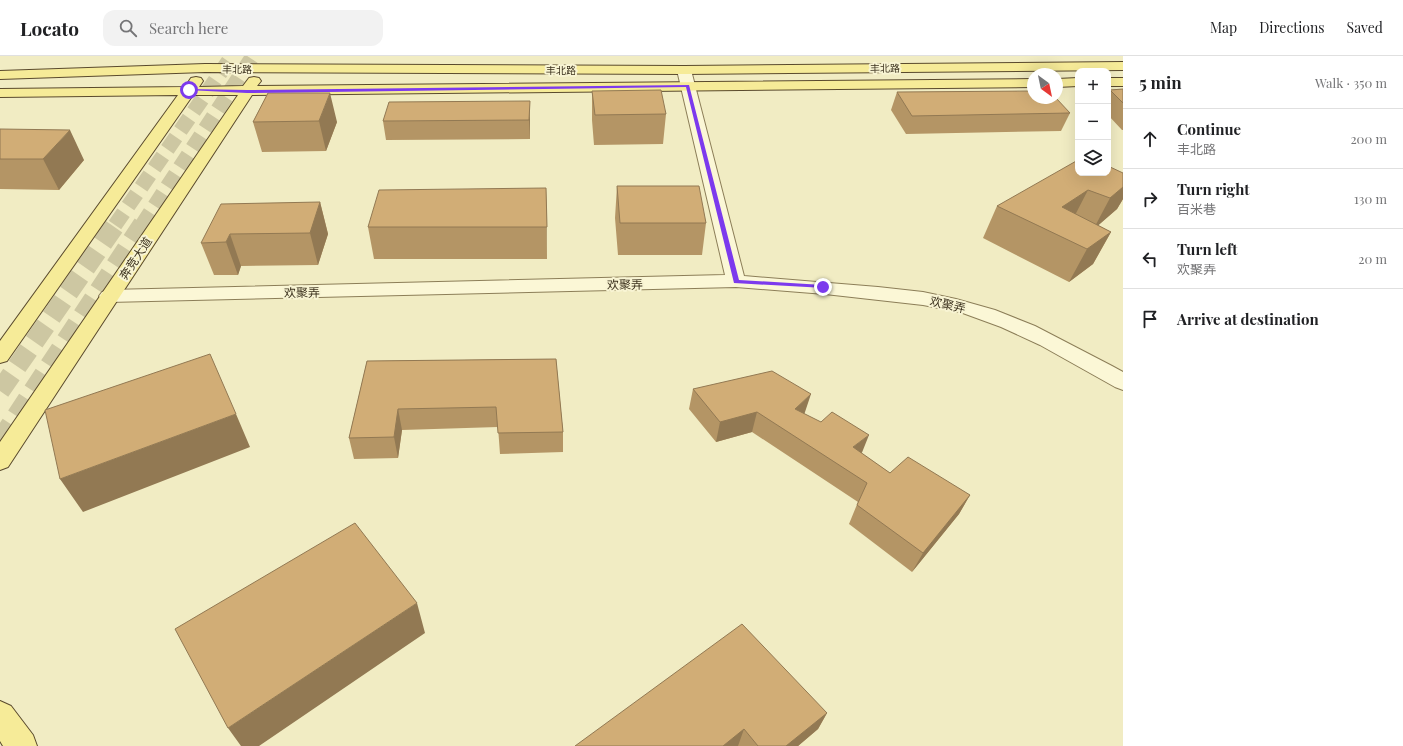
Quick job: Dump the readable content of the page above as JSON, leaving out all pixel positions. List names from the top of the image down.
{
  "streets": {
    "main road": ["丰北路", "奔竞大道"],
    "street": ["欢聚弄"]
  },
  "crossings": [
    ["丰北路", "奔竞大道"],
    ["奔竞大道", "欢聚弄"]
  ],
  "north": "bottom right",
  "page": {
    "header": "Locato",
    "search": "Search here",
    "nav": ["Map", "Directions", "Saved"],
    "heading": ["5 min", "Walk · 350 m"],
    "map_buttons": ["+", "−"],
    "list": [
      ["Continue", "丰北路", "200 m"],
      ["Turn right", "百米巷", "130 m"],
      ["Turn left", "欢聚弄", "20 m"],
      "Arrive at destination"
    ]
  }
}
